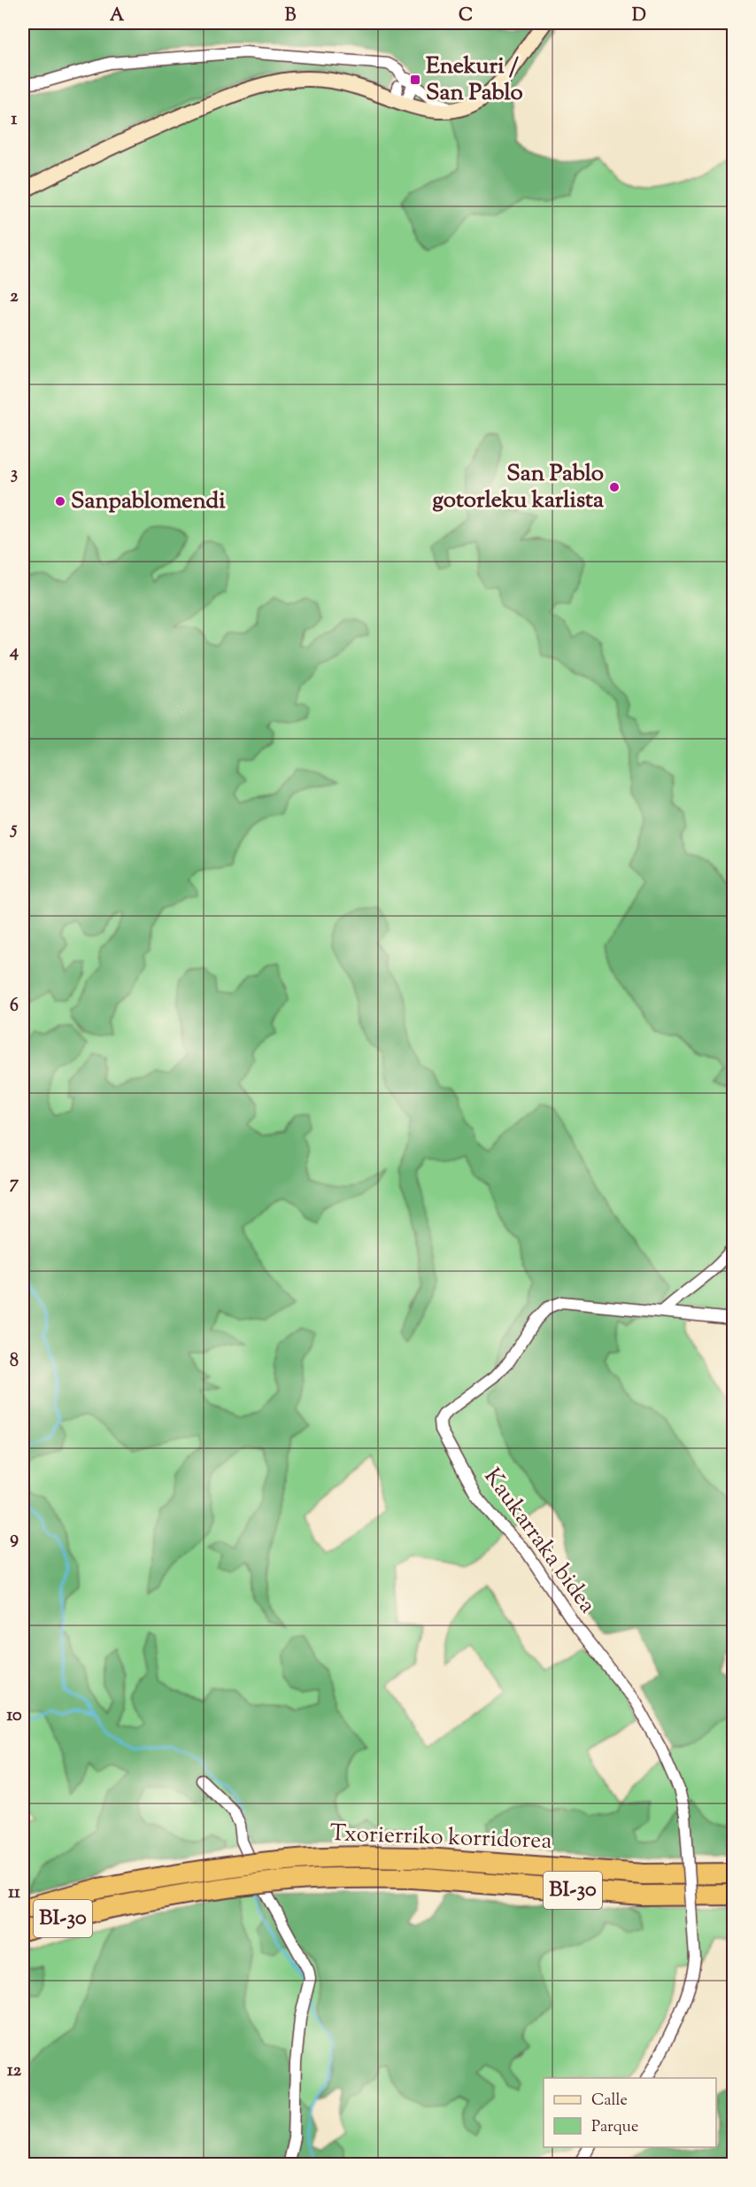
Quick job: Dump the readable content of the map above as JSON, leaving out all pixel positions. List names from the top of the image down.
{
  "streets": {
    "highway": ["Txorierriko korridorea", "BI-30"],
    "street": ["Kaukarraka bidea"]
  },
  "places": {
    "transit": ["Enekuri / San Pablo"],
    "other": ["San Pablo gotorleku karlista", "Sanpablomendi"]
  },
  "legend": ["Calle", "Parque"],
  "grid": {
    "columns": [
      "A",
      "B",
      "C",
      "D"
    ],
    "rows": [
      "1",
      "2",
      "3",
      "4",
      "5",
      "6",
      "7",
      "8",
      "9",
      "10",
      "11",
      "12"
    ]
  }
}
